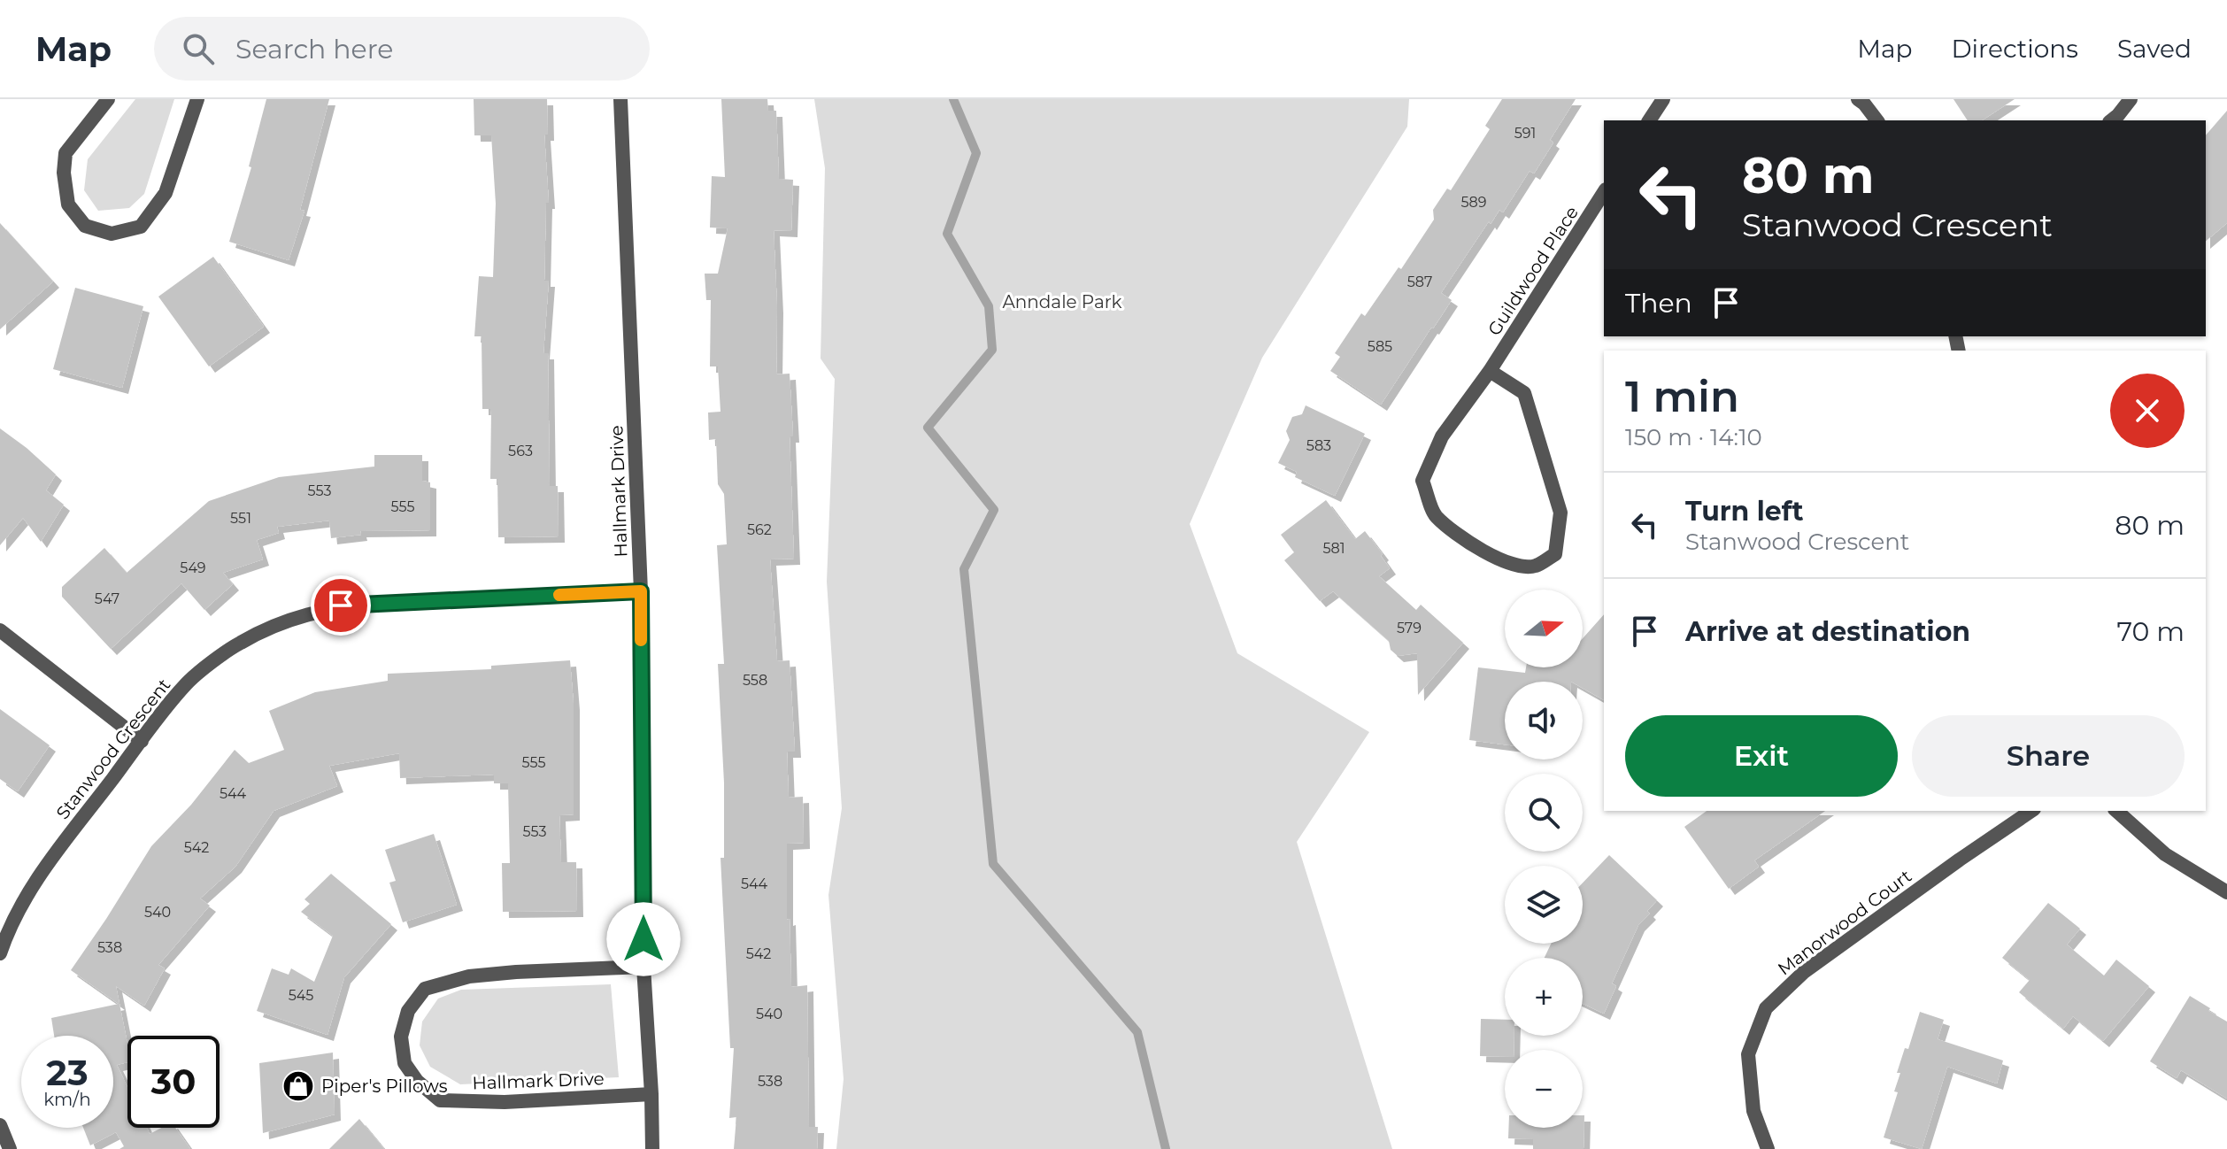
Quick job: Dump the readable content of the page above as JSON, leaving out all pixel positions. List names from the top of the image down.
{
  "streets": {
    "street": [
      "Guildwood Place",
      "Hallmark Drive",
      "Stanwood Crescent",
      "Manorwood Court"
    ]
  },
  "crossings": [
    ["Hallmark Drive", "Stanwood Crescent"]
  ],
  "parks": ["Anndale Park"],
  "places": {
    "shop": ["Piper's Pillows"]
  },
  "house_numbers": [
    "591",
    "589",
    "587",
    "585",
    "583",
    "563",
    "553",
    "555",
    "551",
    "562",
    "581",
    "549",
    "547",
    "579",
    "558",
    "555",
    "544",
    "553",
    "542",
    "544",
    "540",
    "538",
    "542",
    "545",
    "540",
    "538"
  ],
  "north": "right",
  "page": {
    "header": "Map",
    "search": "Search here",
    "nav": ["Map", "Directions", "Saved"],
    "turn": ["80 m", "Stanwood Crescent"],
    "then": "Then",
    "heading": ["1 min", "150 m · 14:10"],
    "list": [
      {
        "name": "Turn left",
        "note": "Stanwood Crescent",
        "value": "80 m"
      },
      {
        "name": "Arrive at destination",
        "value": "70 m"
      }
    ],
    "map_buttons": ["+", "−"],
    "buttons": ["Exit", "Share"],
    "speed": "23 km/h",
    "limit": "30"
  }
}
